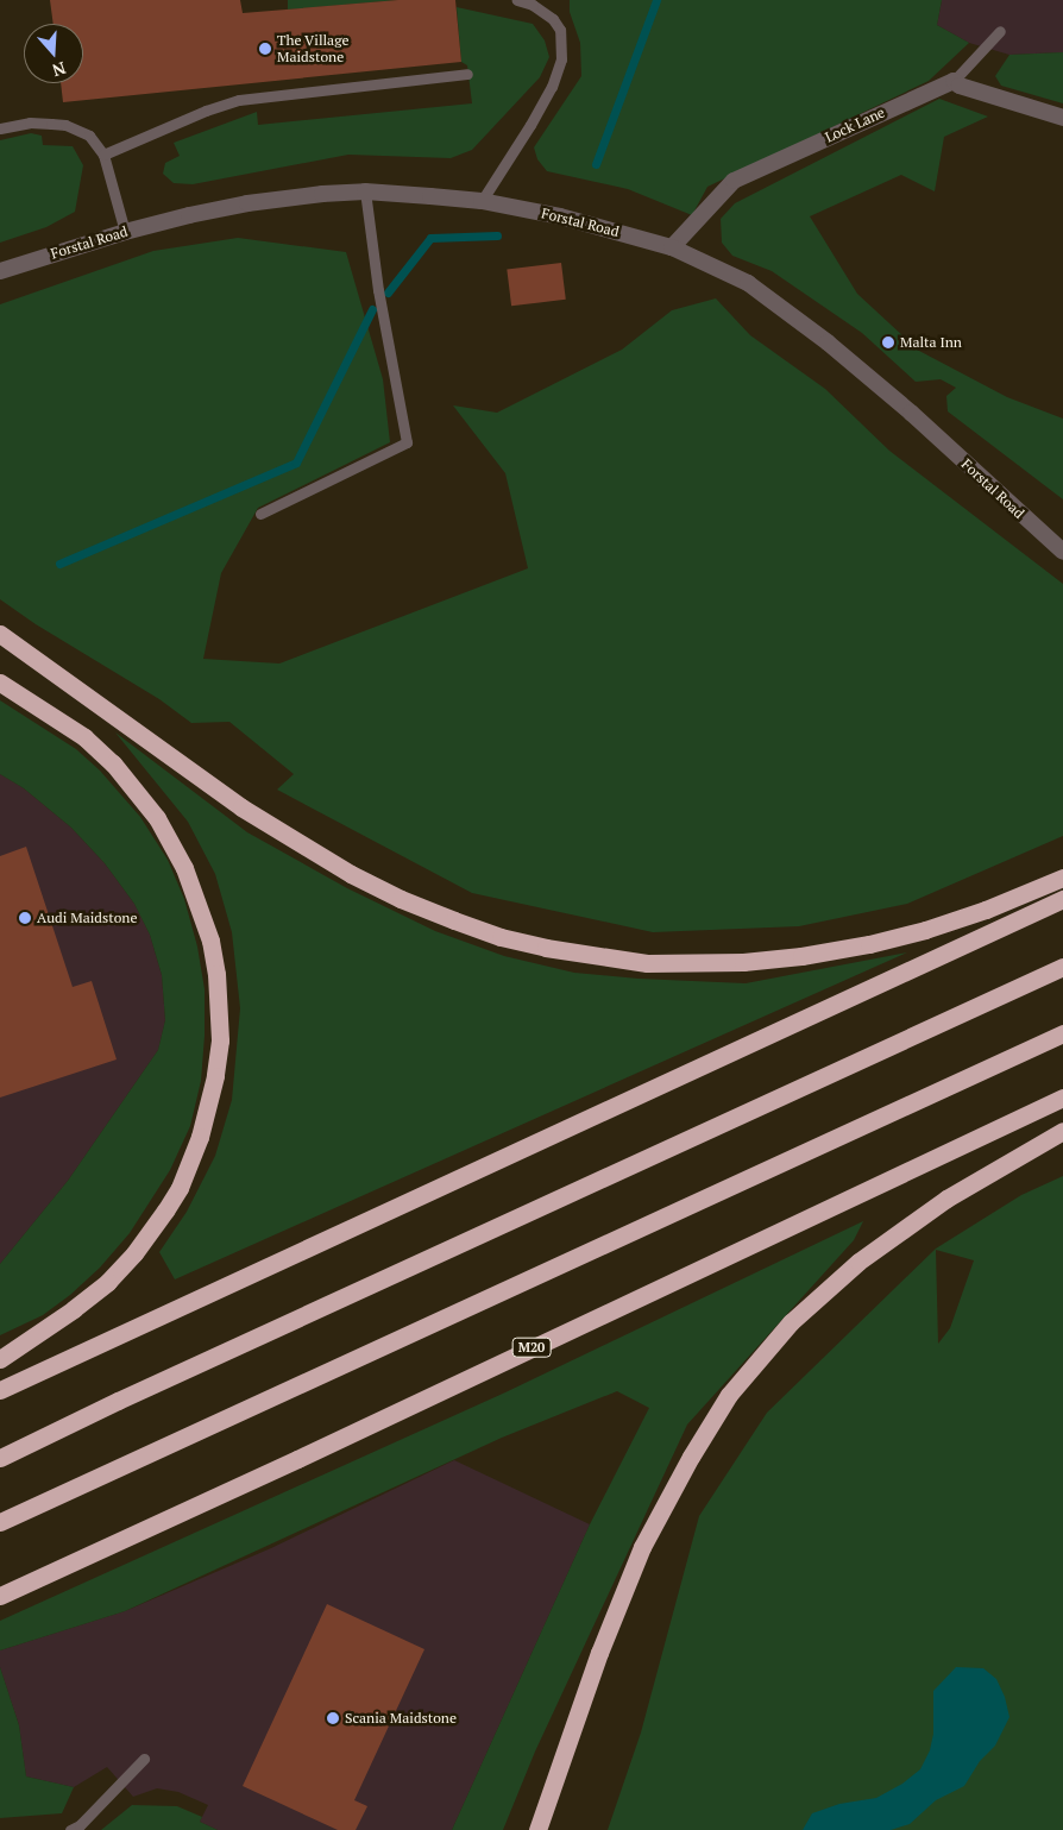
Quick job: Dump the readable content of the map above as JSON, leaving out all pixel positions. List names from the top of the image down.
{
  "streets": {
    "highway": ["M20"],
    "street": ["Lock Lane", "Forstal Road"]
  },
  "crossings": [
    ["Lock Lane", "Forstal Road"]
  ],
  "places": [
    "The Village Maidstone",
    "Malta Inn",
    "Audi Maidstone",
    "Scania Maidstone"
  ],
  "north": "bottom"
}
